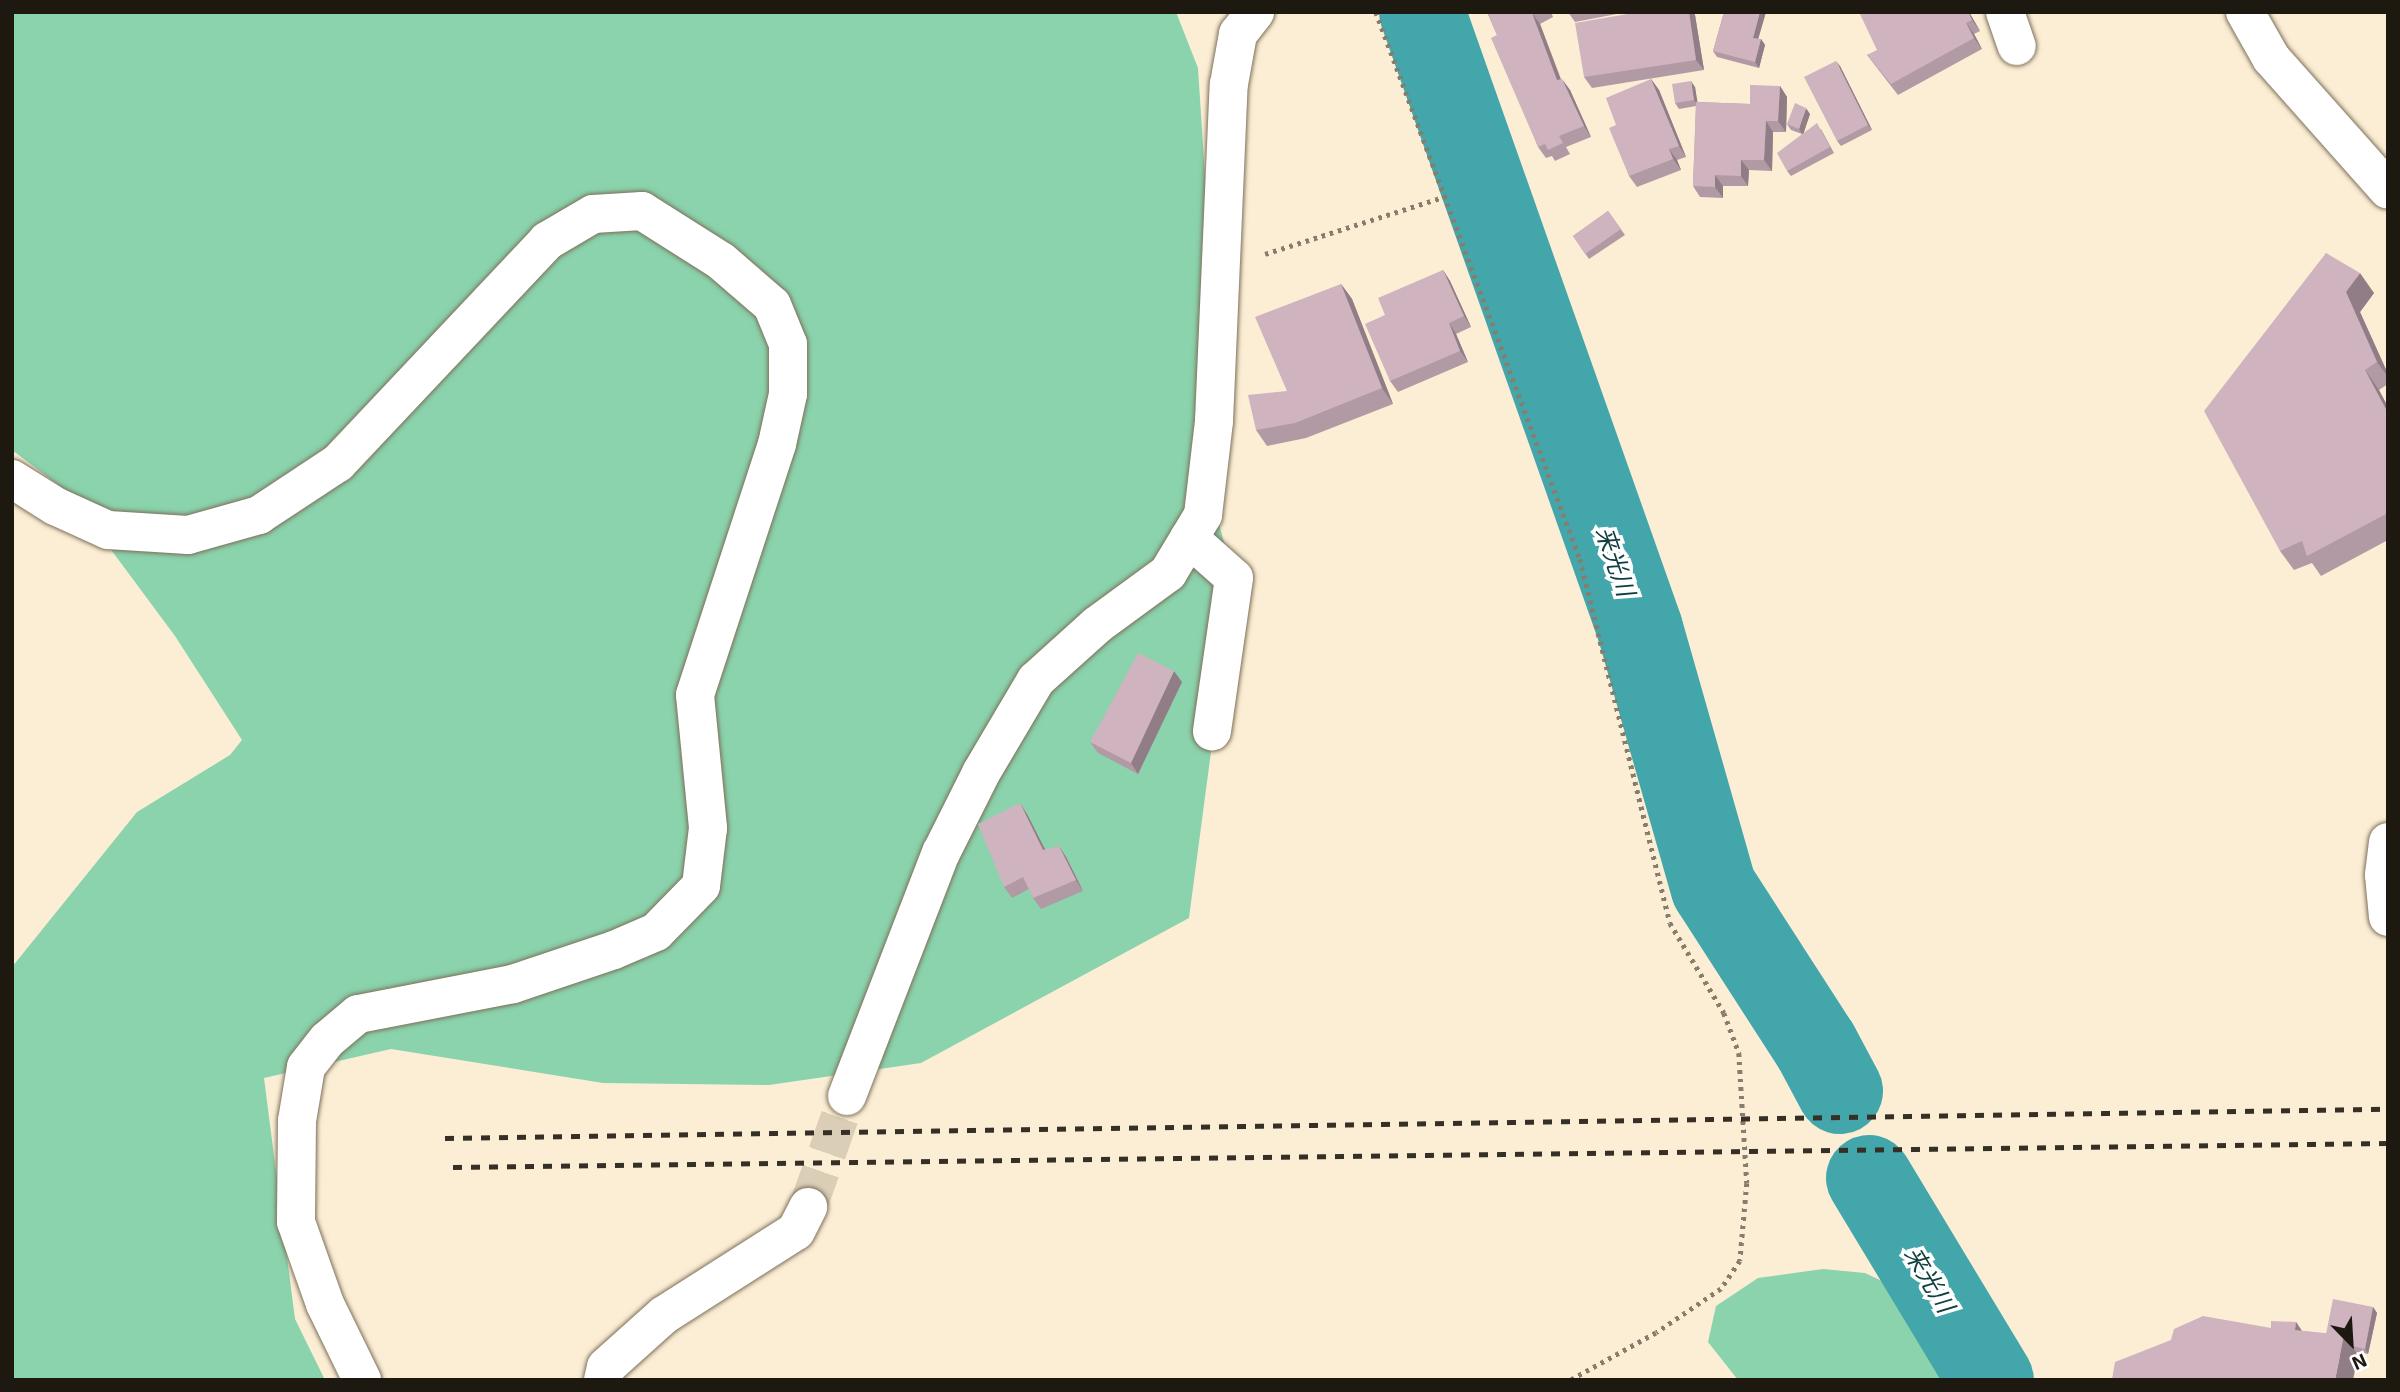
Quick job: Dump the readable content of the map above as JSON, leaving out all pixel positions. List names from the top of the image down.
{
  "water": ["来光川"],
  "north": "bottom right"
}
